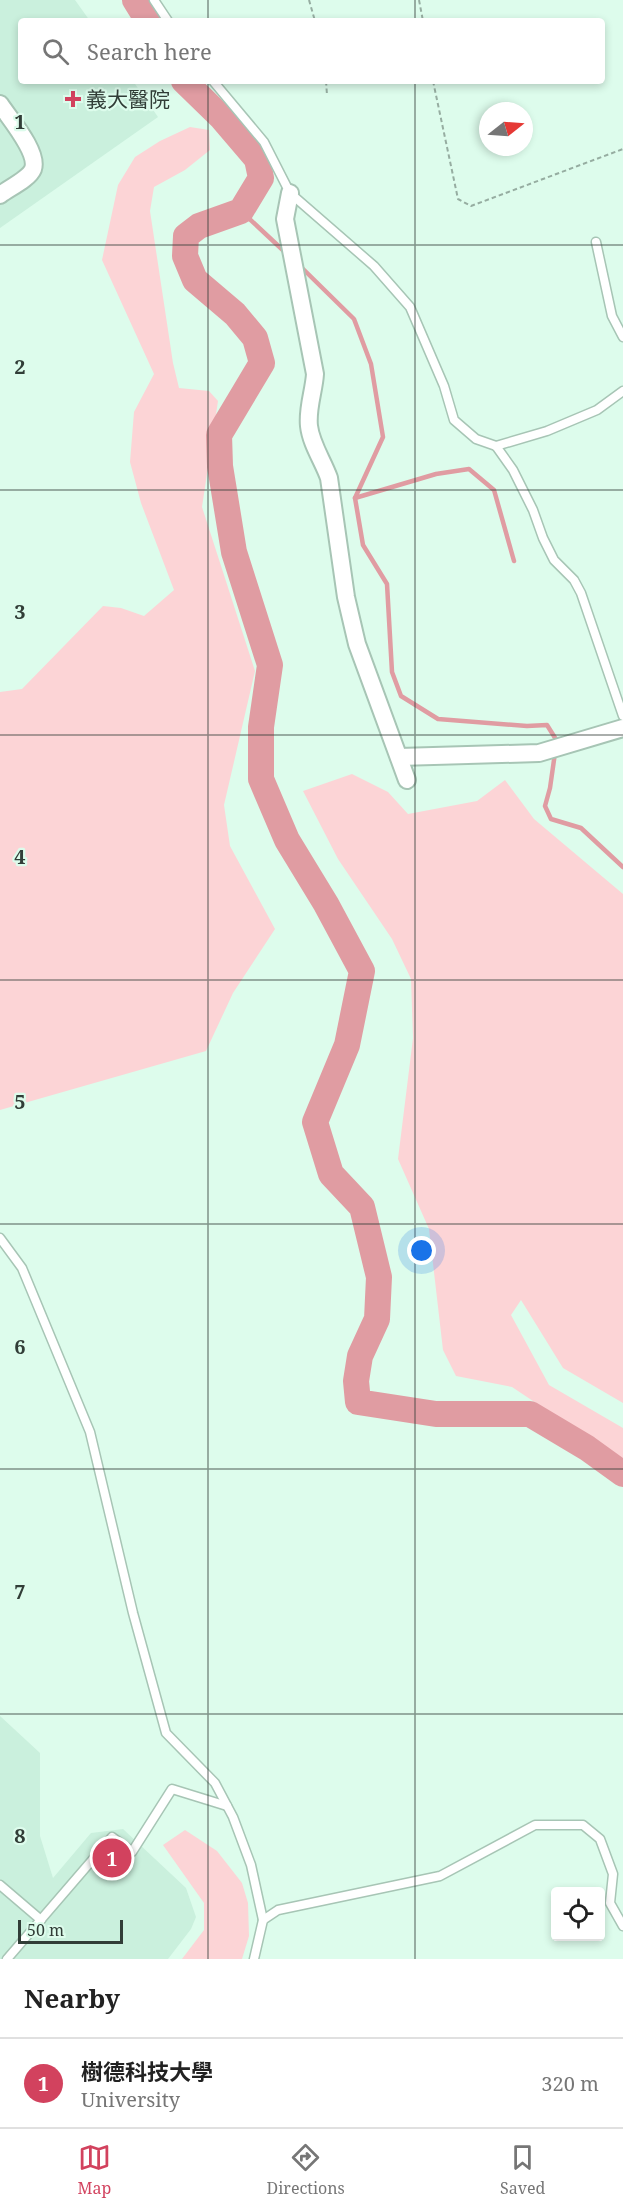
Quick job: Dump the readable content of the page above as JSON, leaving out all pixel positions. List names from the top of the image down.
{
  "places": {
    "health": ["義大醫院"]
  },
  "scale_bar": "50 m",
  "north": "right",
  "page": {
    "search": "Search here",
    "pins": "1",
    "scale": "50 m",
    "heading": "Nearby",
    "list": [
      {
        "mark": "1",
        "name": "樹德科技大學",
        "note": "University",
        "value": "320 m"
      }
    ],
    "nav": ["Map", "Directions", "Saved"]
  },
  "grid": {
    "rows": [
      "1",
      "2",
      "3",
      "4",
      "5",
      "6",
      "7",
      "8"
    ]
  }
}
